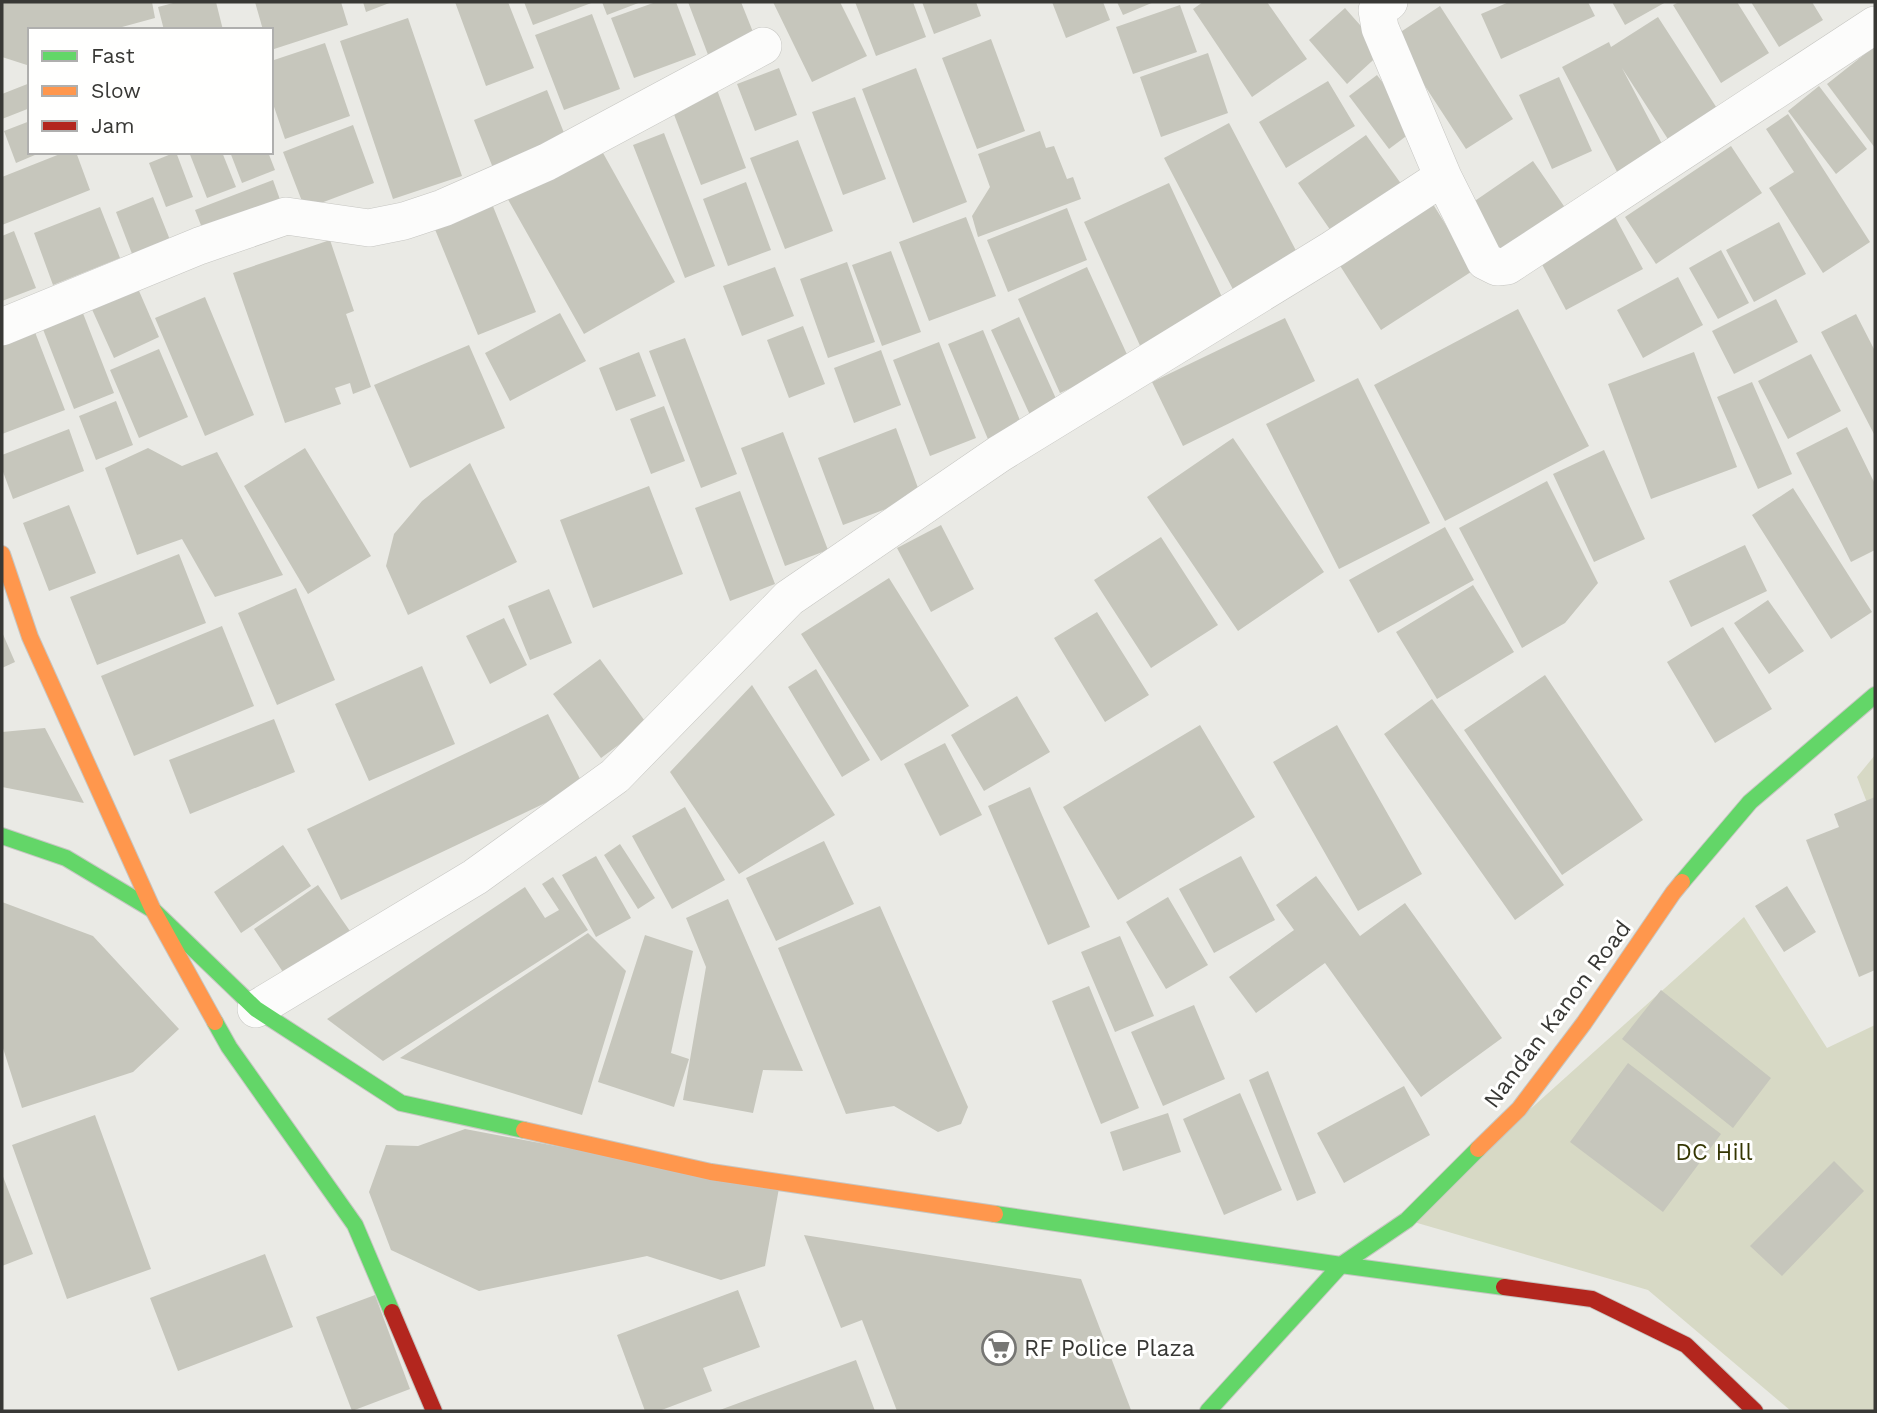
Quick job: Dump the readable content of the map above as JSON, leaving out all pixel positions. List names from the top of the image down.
{
  "streets": {
    "street": ["Nandan Kanon Road"]
  },
  "parks": ["DC Hill"],
  "places": {
    "supermarket": ["RF Police Plaza"]
  },
  "legend": ["Fast", "Slow", "Jam"]
}
